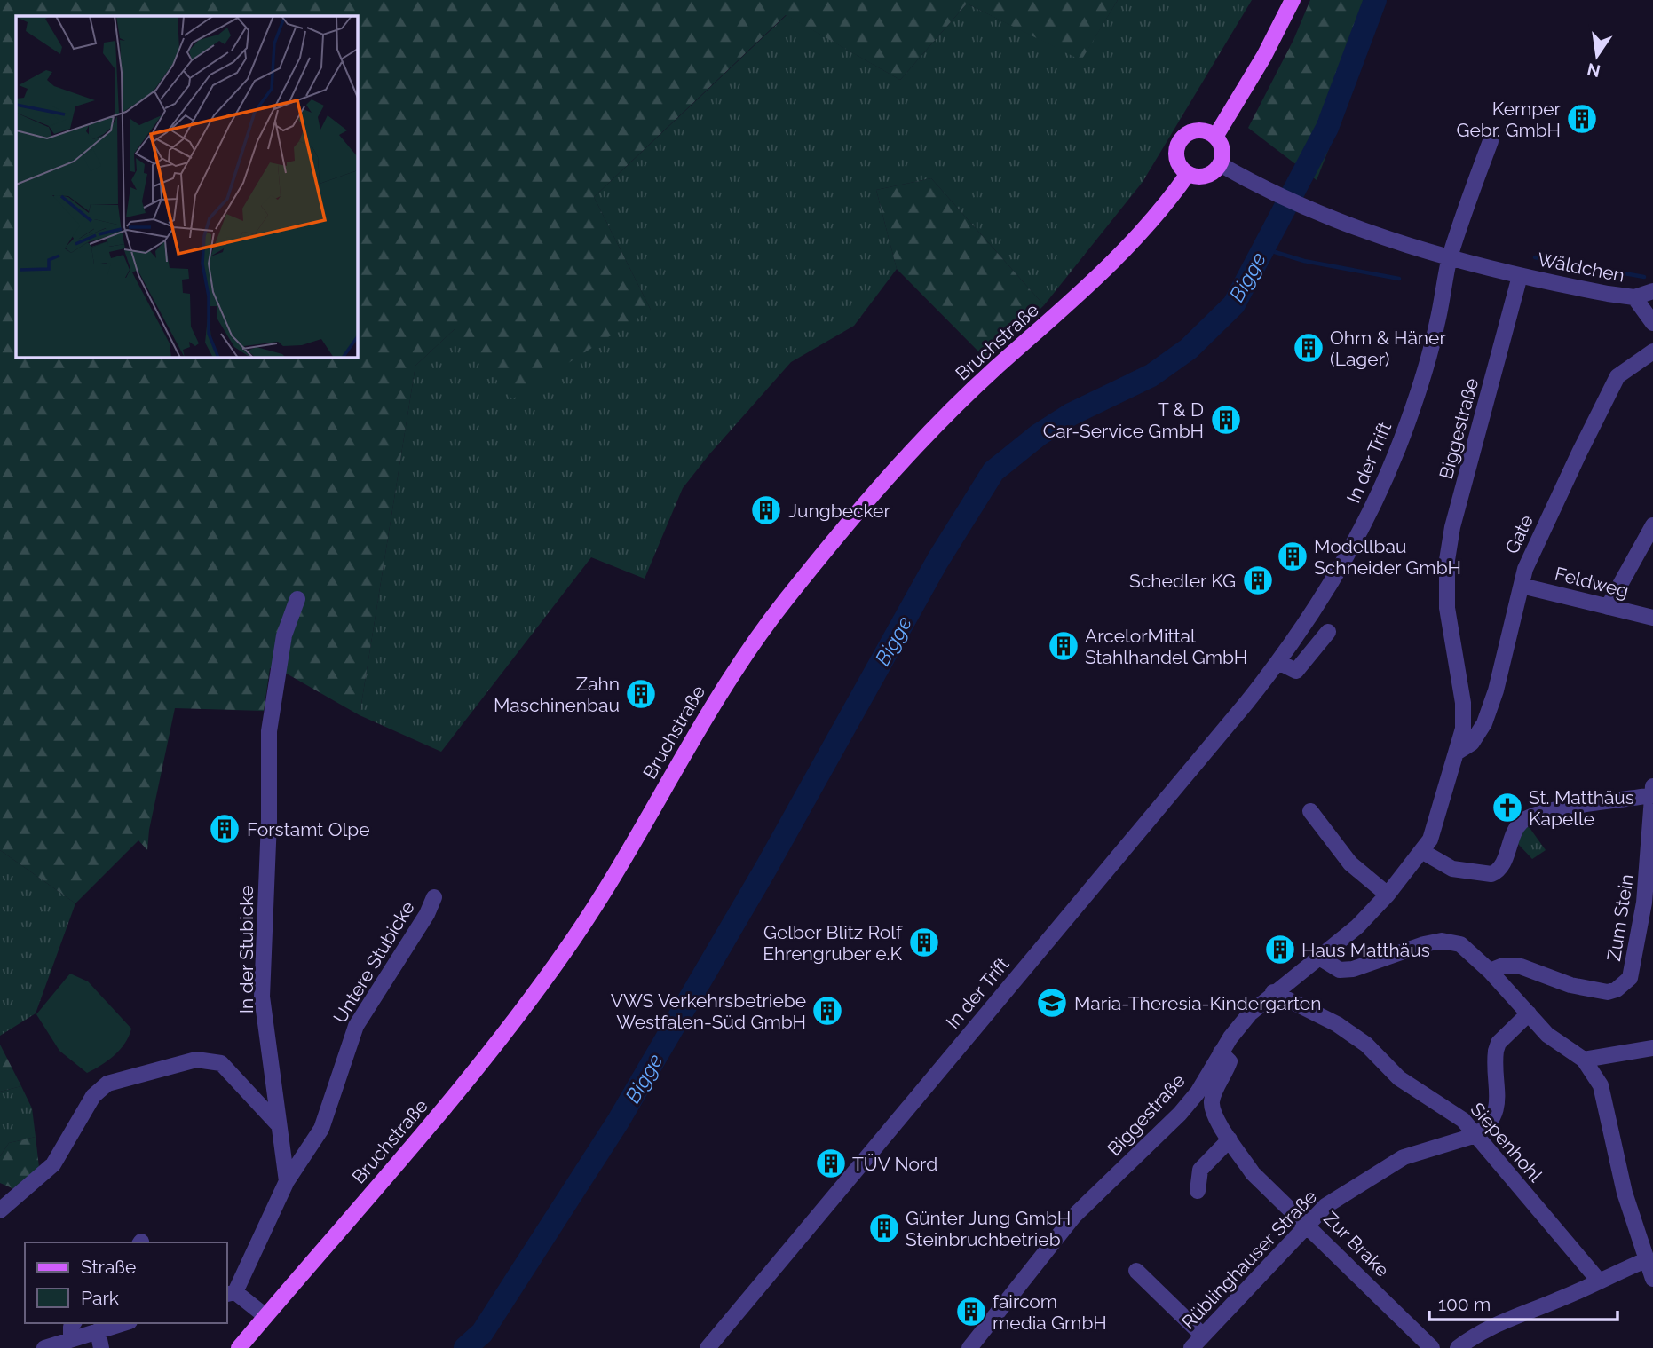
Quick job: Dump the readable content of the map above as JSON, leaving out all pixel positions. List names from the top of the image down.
{
  "streets": {
    "main road": ["Bruchstraße"],
    "street": [
      "Wäldchen",
      "Biggestraße",
      "In der Trift",
      "Gate",
      "Feldweg",
      "Zum Stein",
      "In der Stubicke",
      "Untere Stubicke",
      "Siepenhohl",
      "Zur Brake",
      "Rüblinghauser Straße"
    ]
  },
  "crossings": [
    ["Wäldchen", "Biggestraße"],
    ["Biggestraße", "Gate"],
    ["Biggestraße", "Siepenhohl"],
    ["Biggestraße", "Zur Brake"],
    ["Gate", "Feldweg"],
    ["In der Stubicke", "Untere Stubicke"],
    ["Siepenhohl", "Rüblinghauser Straße"],
    ["Zur Brake", "Rüblinghauser Straße"]
  ],
  "water": ["Bigge"],
  "places": {
    "building": [
      "Kemper Gebr. GmbH",
      "Ohm & Häner (Lager)",
      "T & D Car-Service GmbH",
      "Jungbecker",
      "Modellbau Schneider GmbH",
      "Schedler KG",
      "ArcelorMittal Stahlhandel GmbH",
      "Zahn Maschinenbau",
      "Forstamt Olpe",
      "Gelber Blitz Rolf Ehrengruber e.K",
      "Haus Matthäus",
      "VWS Verkehrsbetriebe Westfalen-Süd GmbH",
      "TÜV Nord",
      "Günter Jung GmbH Steinbruchbetrieb",
      "faircom media GmbH"
    ],
    "church": ["St. Matthäus Kapelle"],
    "school or university": ["Maria-Theresia-Kindergarten"]
  },
  "legend": ["Straße", "Park"],
  "scale_bar": "100 m",
  "north": "bottom"
}
